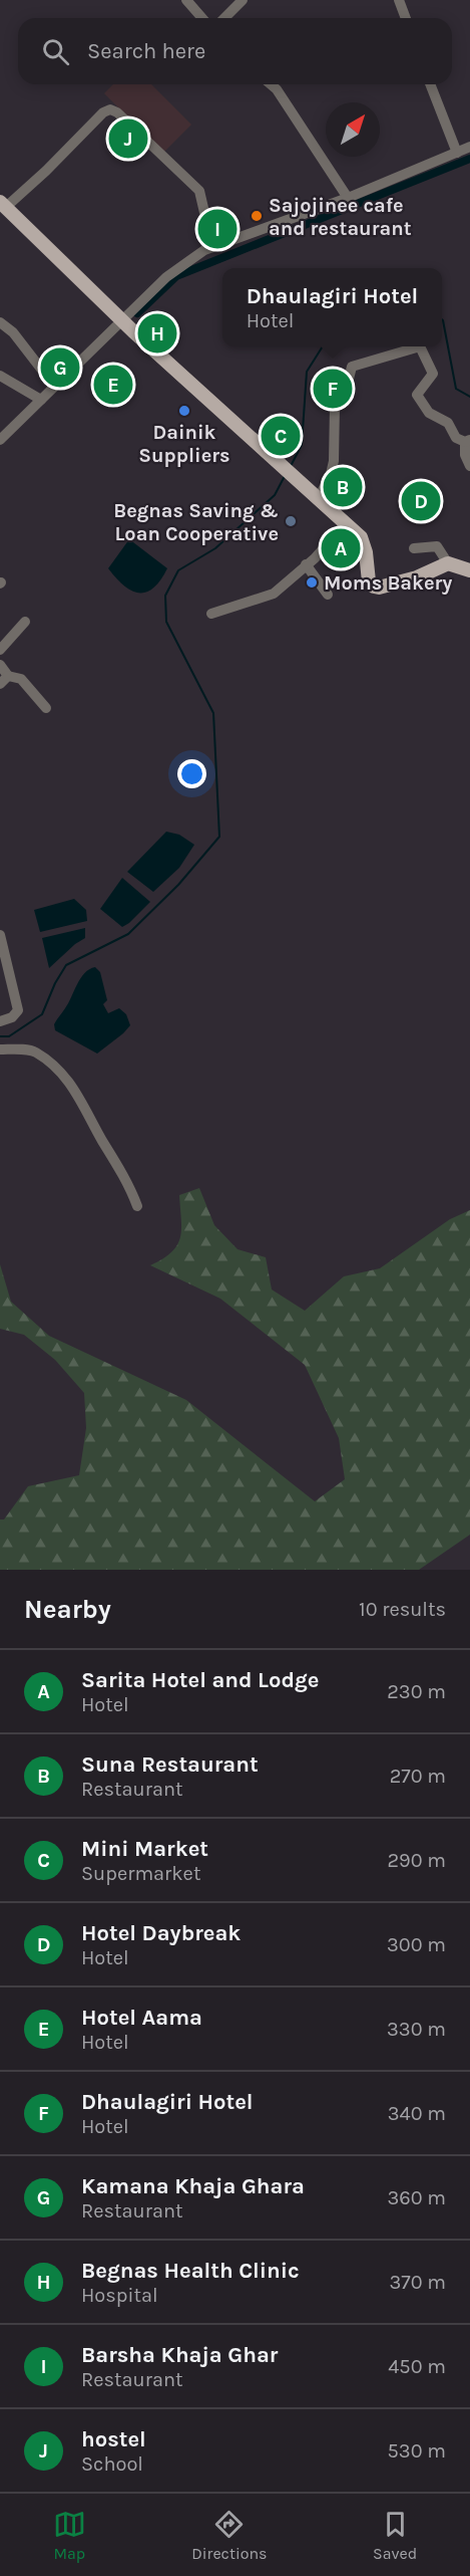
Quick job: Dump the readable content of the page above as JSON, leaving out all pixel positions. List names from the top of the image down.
{
  "places": [
    "Sajojinee cafe and restaurant",
    "Dainik Suppliers",
    "Begnas Saving & Loan Cooperative",
    "Moms Bakery"
  ],
  "north": "top right",
  "page": {
    "search": "Search here",
    "pins": [
      "J",
      "I",
      "H",
      "G",
      "E",
      "F",
      "C",
      "B",
      "D",
      "A"
    ],
    "popup": ["Dhaulagiri Hotel", "Hotel"],
    "heading": ["Nearby", "10 results"],
    "list": [
      {
        "mark": "A",
        "name": "Sarita Hotel and Lodge",
        "note": "Hotel",
        "value": "230 m"
      },
      {
        "mark": "B",
        "name": "Suna Restaurant",
        "note": "Restaurant",
        "value": "270 m"
      },
      {
        "mark": "C",
        "name": "Mini Market",
        "note": "Supermarket",
        "value": "290 m"
      },
      {
        "mark": "D",
        "name": "Hotel Daybreak",
        "note": "Hotel",
        "value": "300 m"
      },
      {
        "mark": "E",
        "name": "Hotel Aama",
        "note": "Hotel",
        "value": "330 m"
      },
      {
        "mark": "F",
        "name": "Dhaulagiri Hotel",
        "note": "Hotel",
        "value": "340 m"
      },
      {
        "mark": "G",
        "name": "Kamana Khaja Ghara",
        "note": "Restaurant",
        "value": "360 m"
      },
      {
        "mark": "H",
        "name": "Begnas Health Clinic",
        "note": "Hospital",
        "value": "370 m"
      },
      {
        "mark": "I",
        "name": "Barsha Khaja Ghar",
        "note": "Restaurant",
        "value": "450 m"
      },
      {
        "mark": "J",
        "name": "hostel",
        "note": "School",
        "value": "530 m"
      }
    ],
    "nav": ["Map", "Directions", "Saved"]
  }
}
